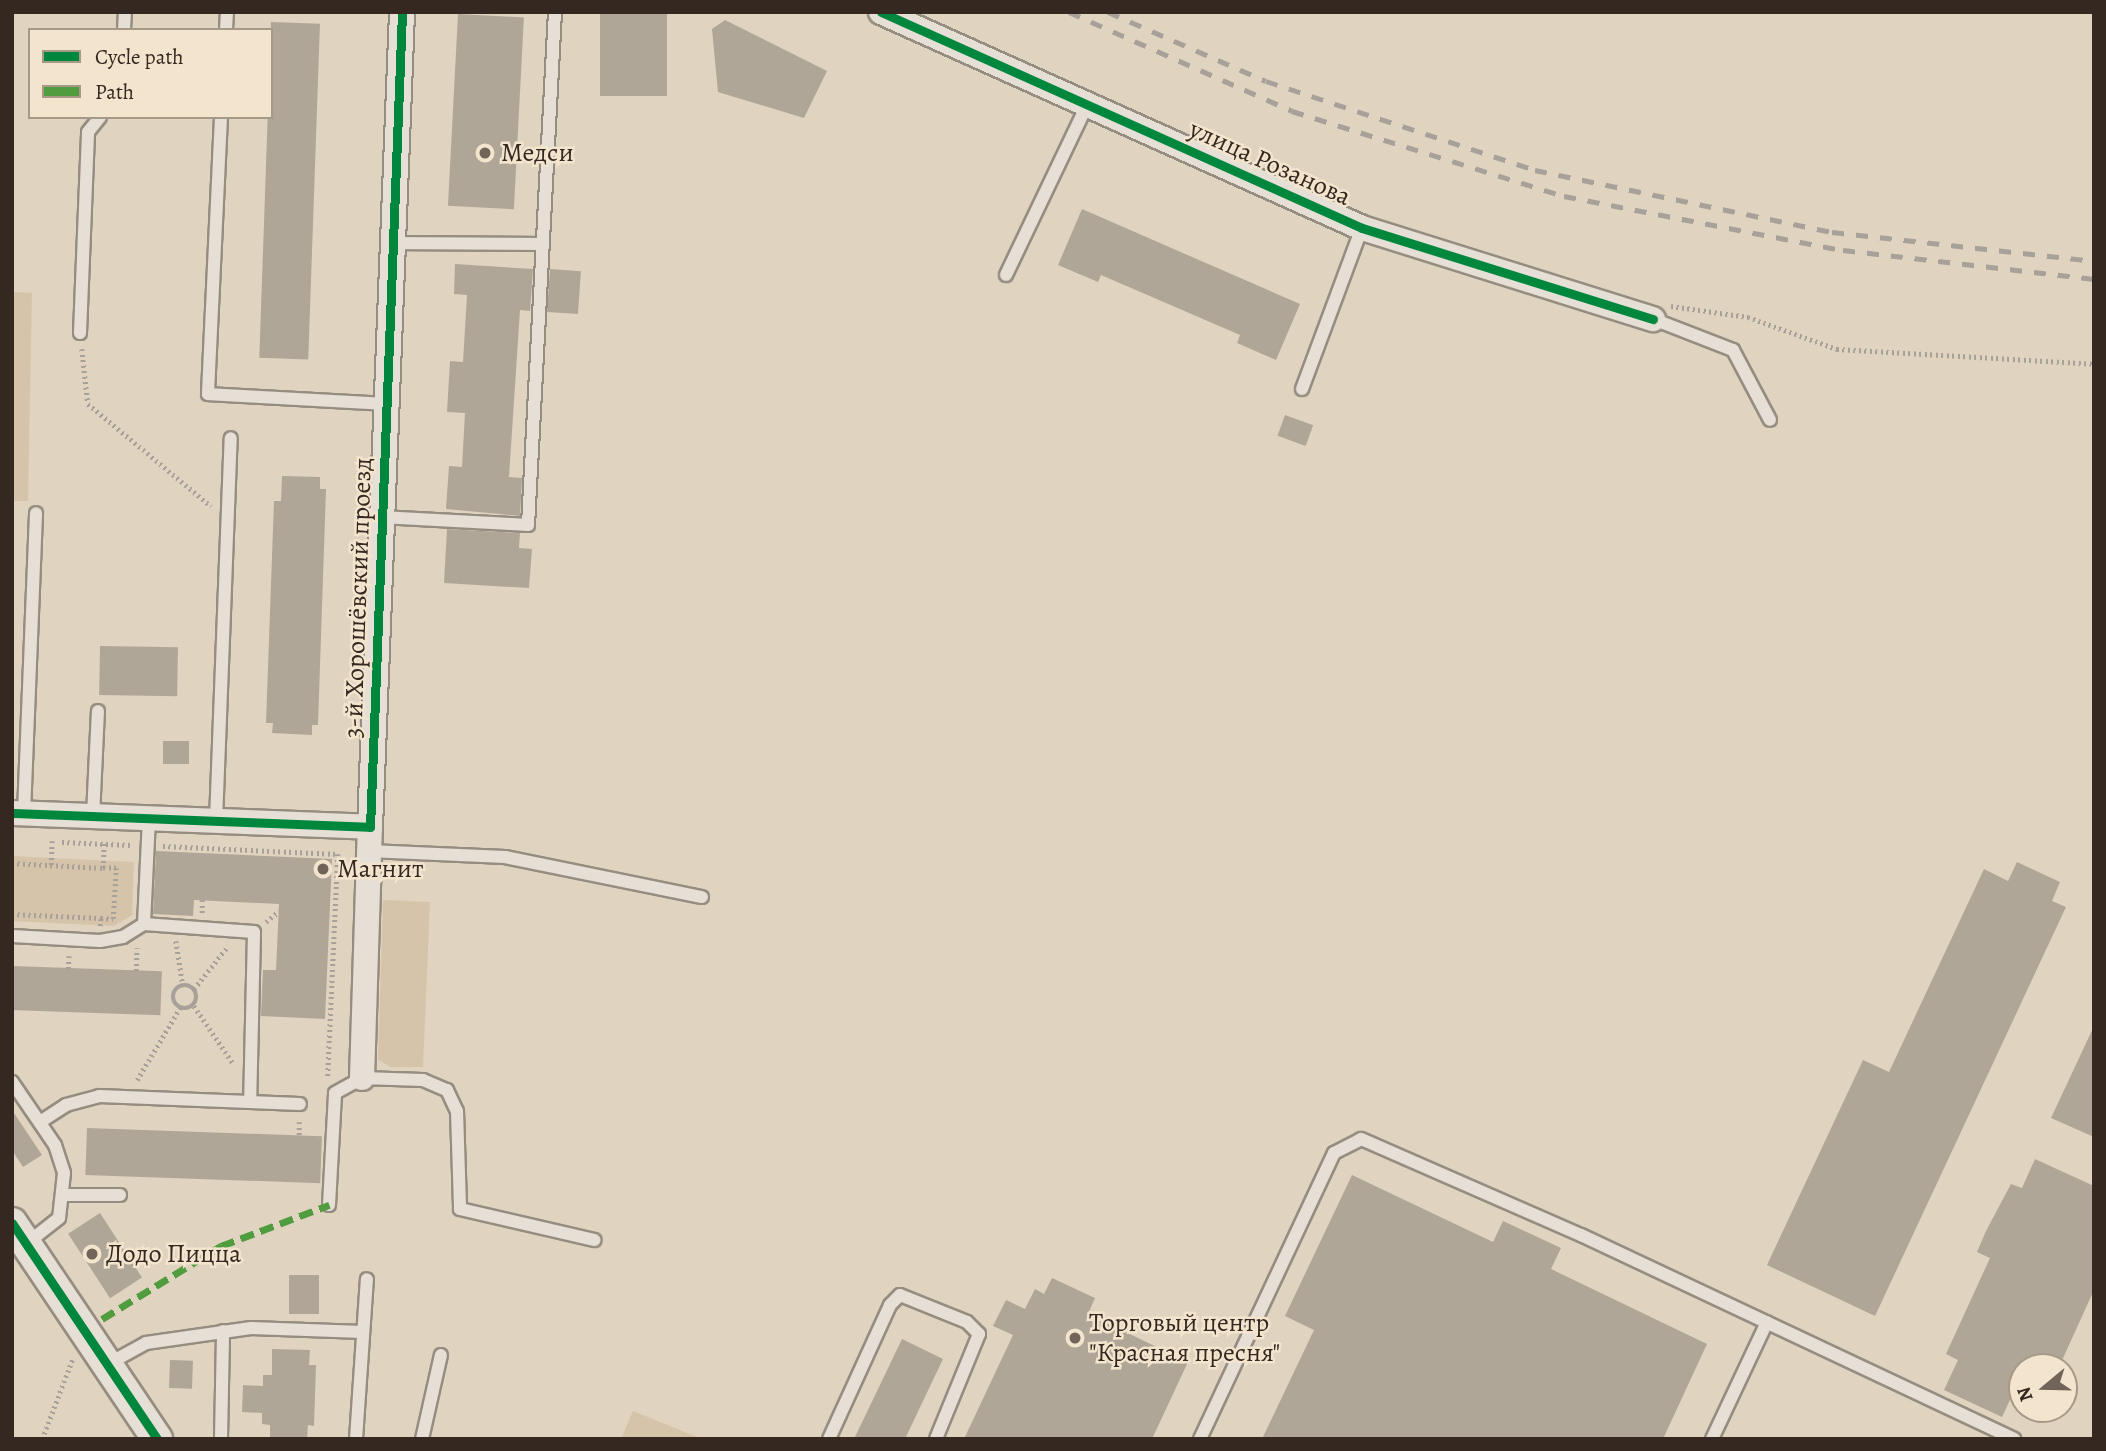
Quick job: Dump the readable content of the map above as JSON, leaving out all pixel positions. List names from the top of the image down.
{
  "streets": {
    "street": ["улица Розанова", "3-й Хорошёвский проезд"]
  },
  "places": [
    "Медси",
    "Магнит",
    "Додо Пицца",
    "Торговый центр \"Красная пресня\""
  ],
  "legend": ["Cycle path", "Path"],
  "north": "left"
}
